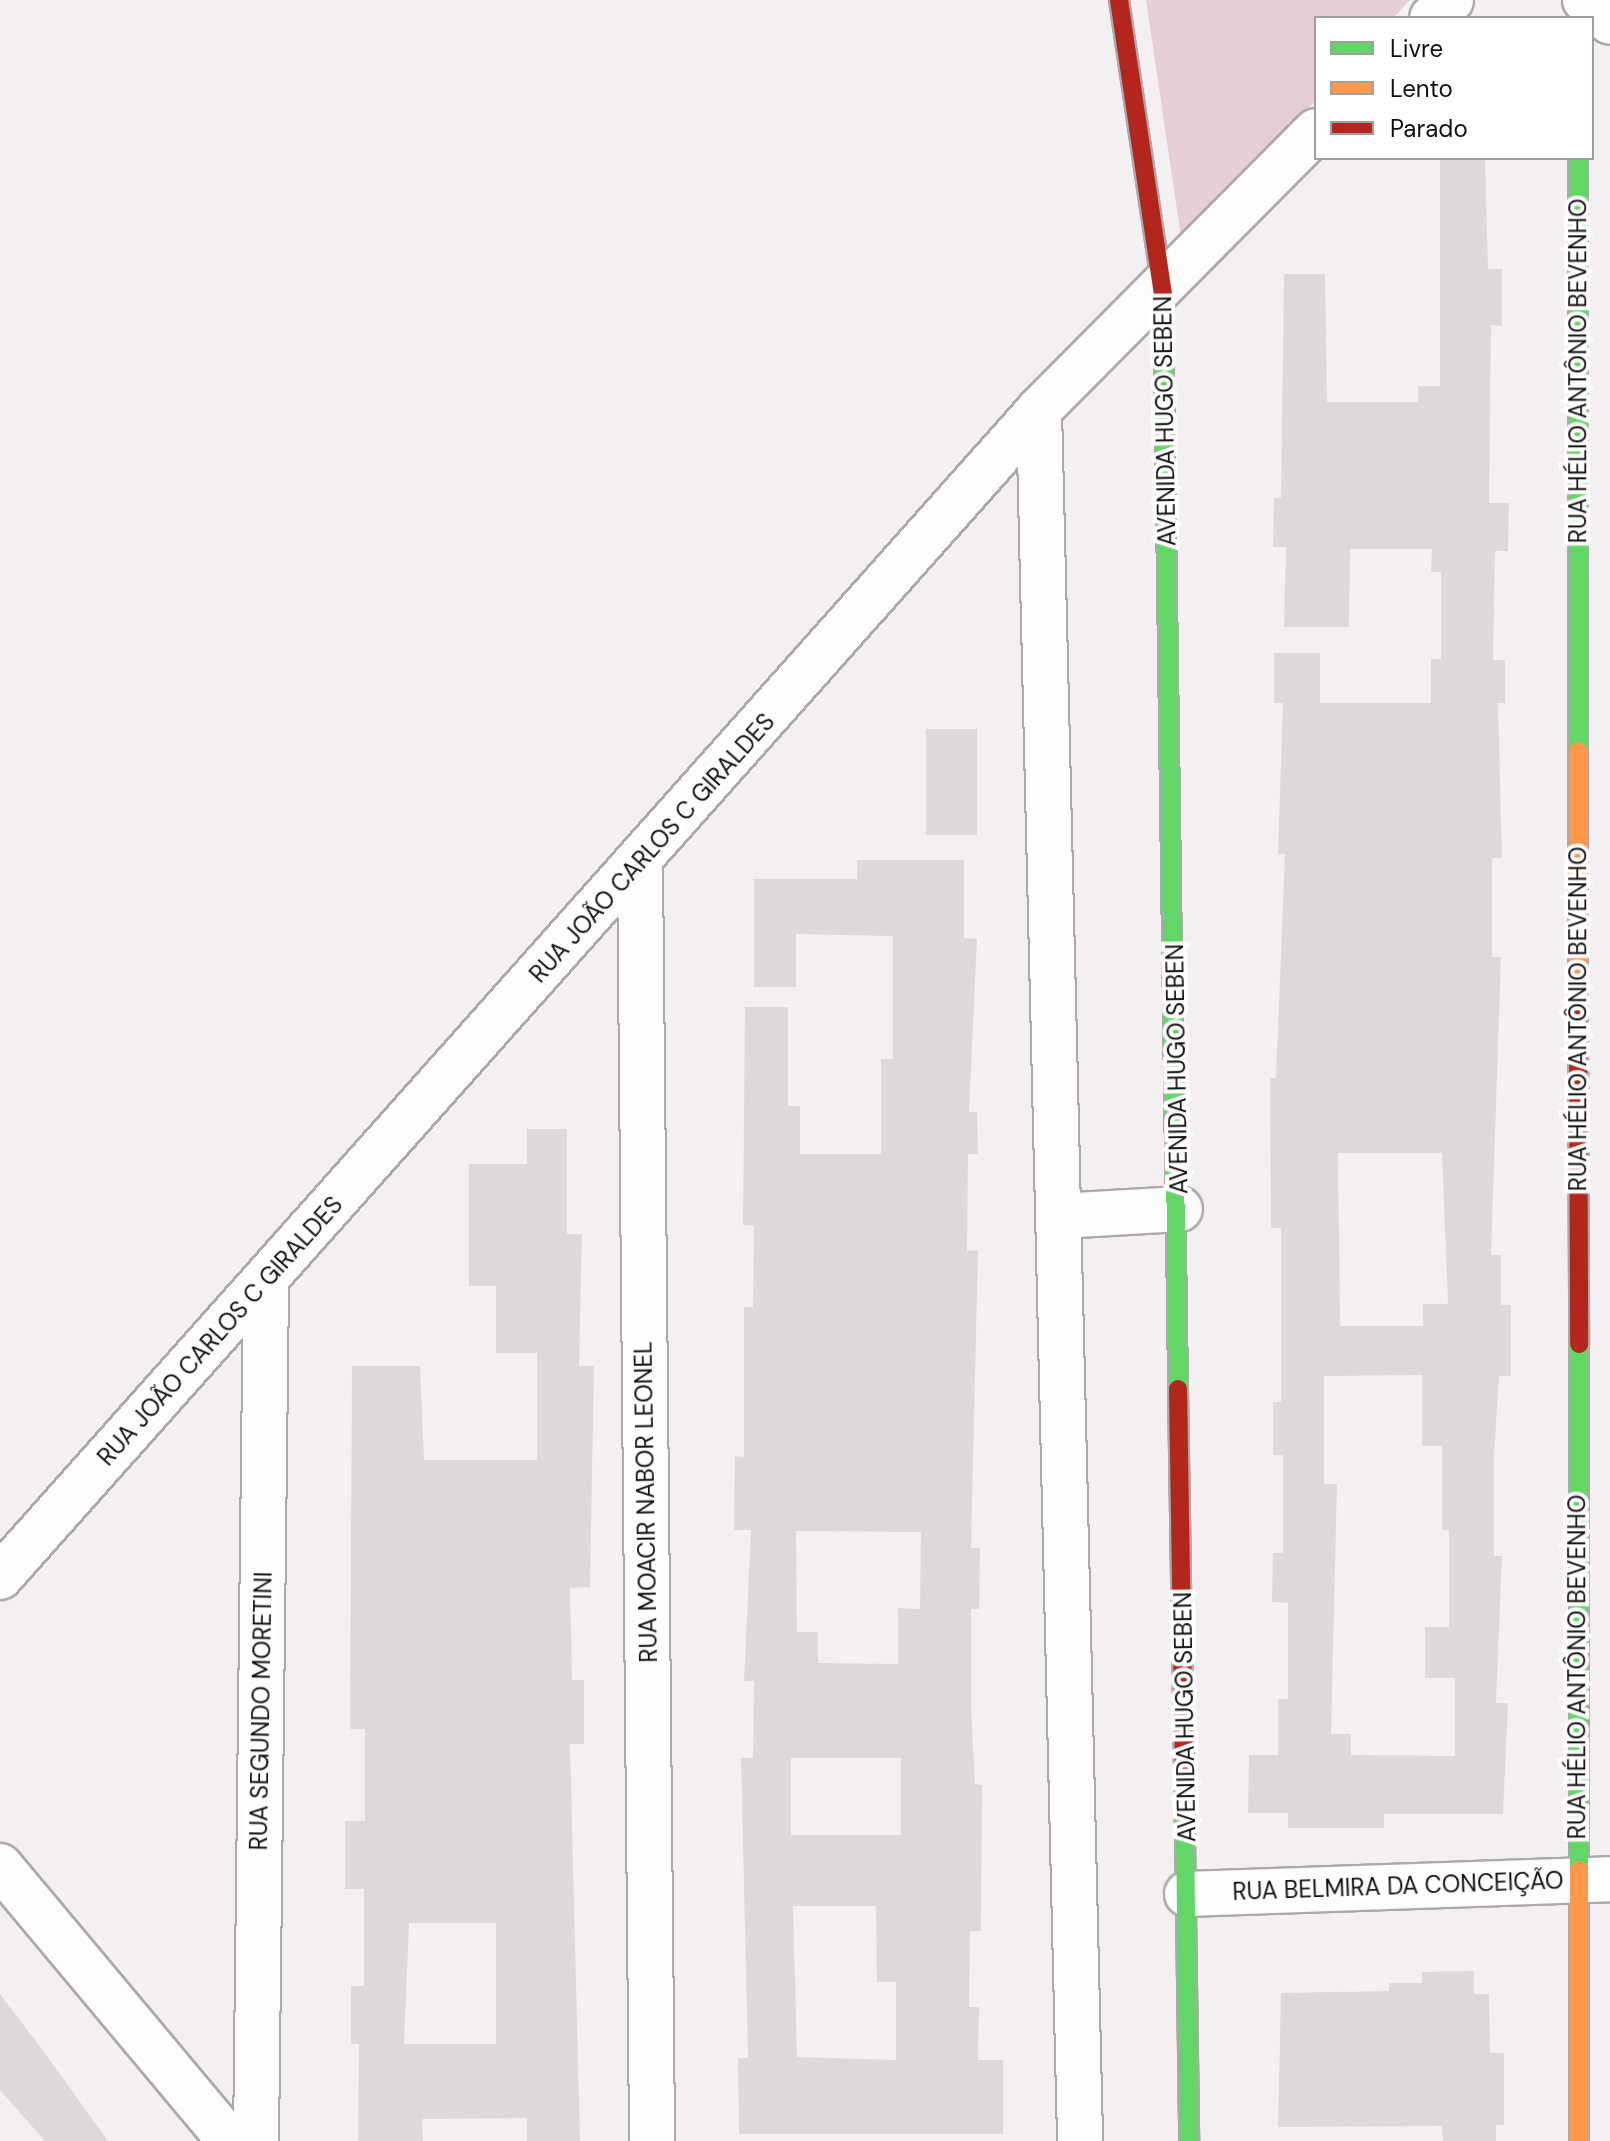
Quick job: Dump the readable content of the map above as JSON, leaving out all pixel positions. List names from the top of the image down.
{
  "streets": {
    "street": [
      "RUA HÉLIO ANTÔNIO BEVENHO",
      "AVENIDA HUGO SEBEN",
      "RUA JOÃO CARLOS C GIRALDES",
      "RUA MOACIR NABOR LEONEL",
      "RUA SEGUNDO MORETINI",
      "RUA BELMIRA DA CONCEIÇÃO"
    ]
  },
  "crossings": [
    ["RUA HÉLIO ANTÔNIO BEVENHO", "RUA BELMIRA DA CONCEIÇÃO"],
    ["AVENIDA HUGO SEBEN", "RUA JOÃO CARLOS C GIRALDES"],
    ["AVENIDA HUGO SEBEN", "RUA BELMIRA DA CONCEIÇÃO"],
    ["RUA JOÃO CARLOS C GIRALDES", "RUA MOACIR NABOR LEONEL"],
    ["RUA JOÃO CARLOS C GIRALDES", "RUA SEGUNDO MORETINI"]
  ],
  "legend": ["Livre", "Lento", "Parado"]
}
